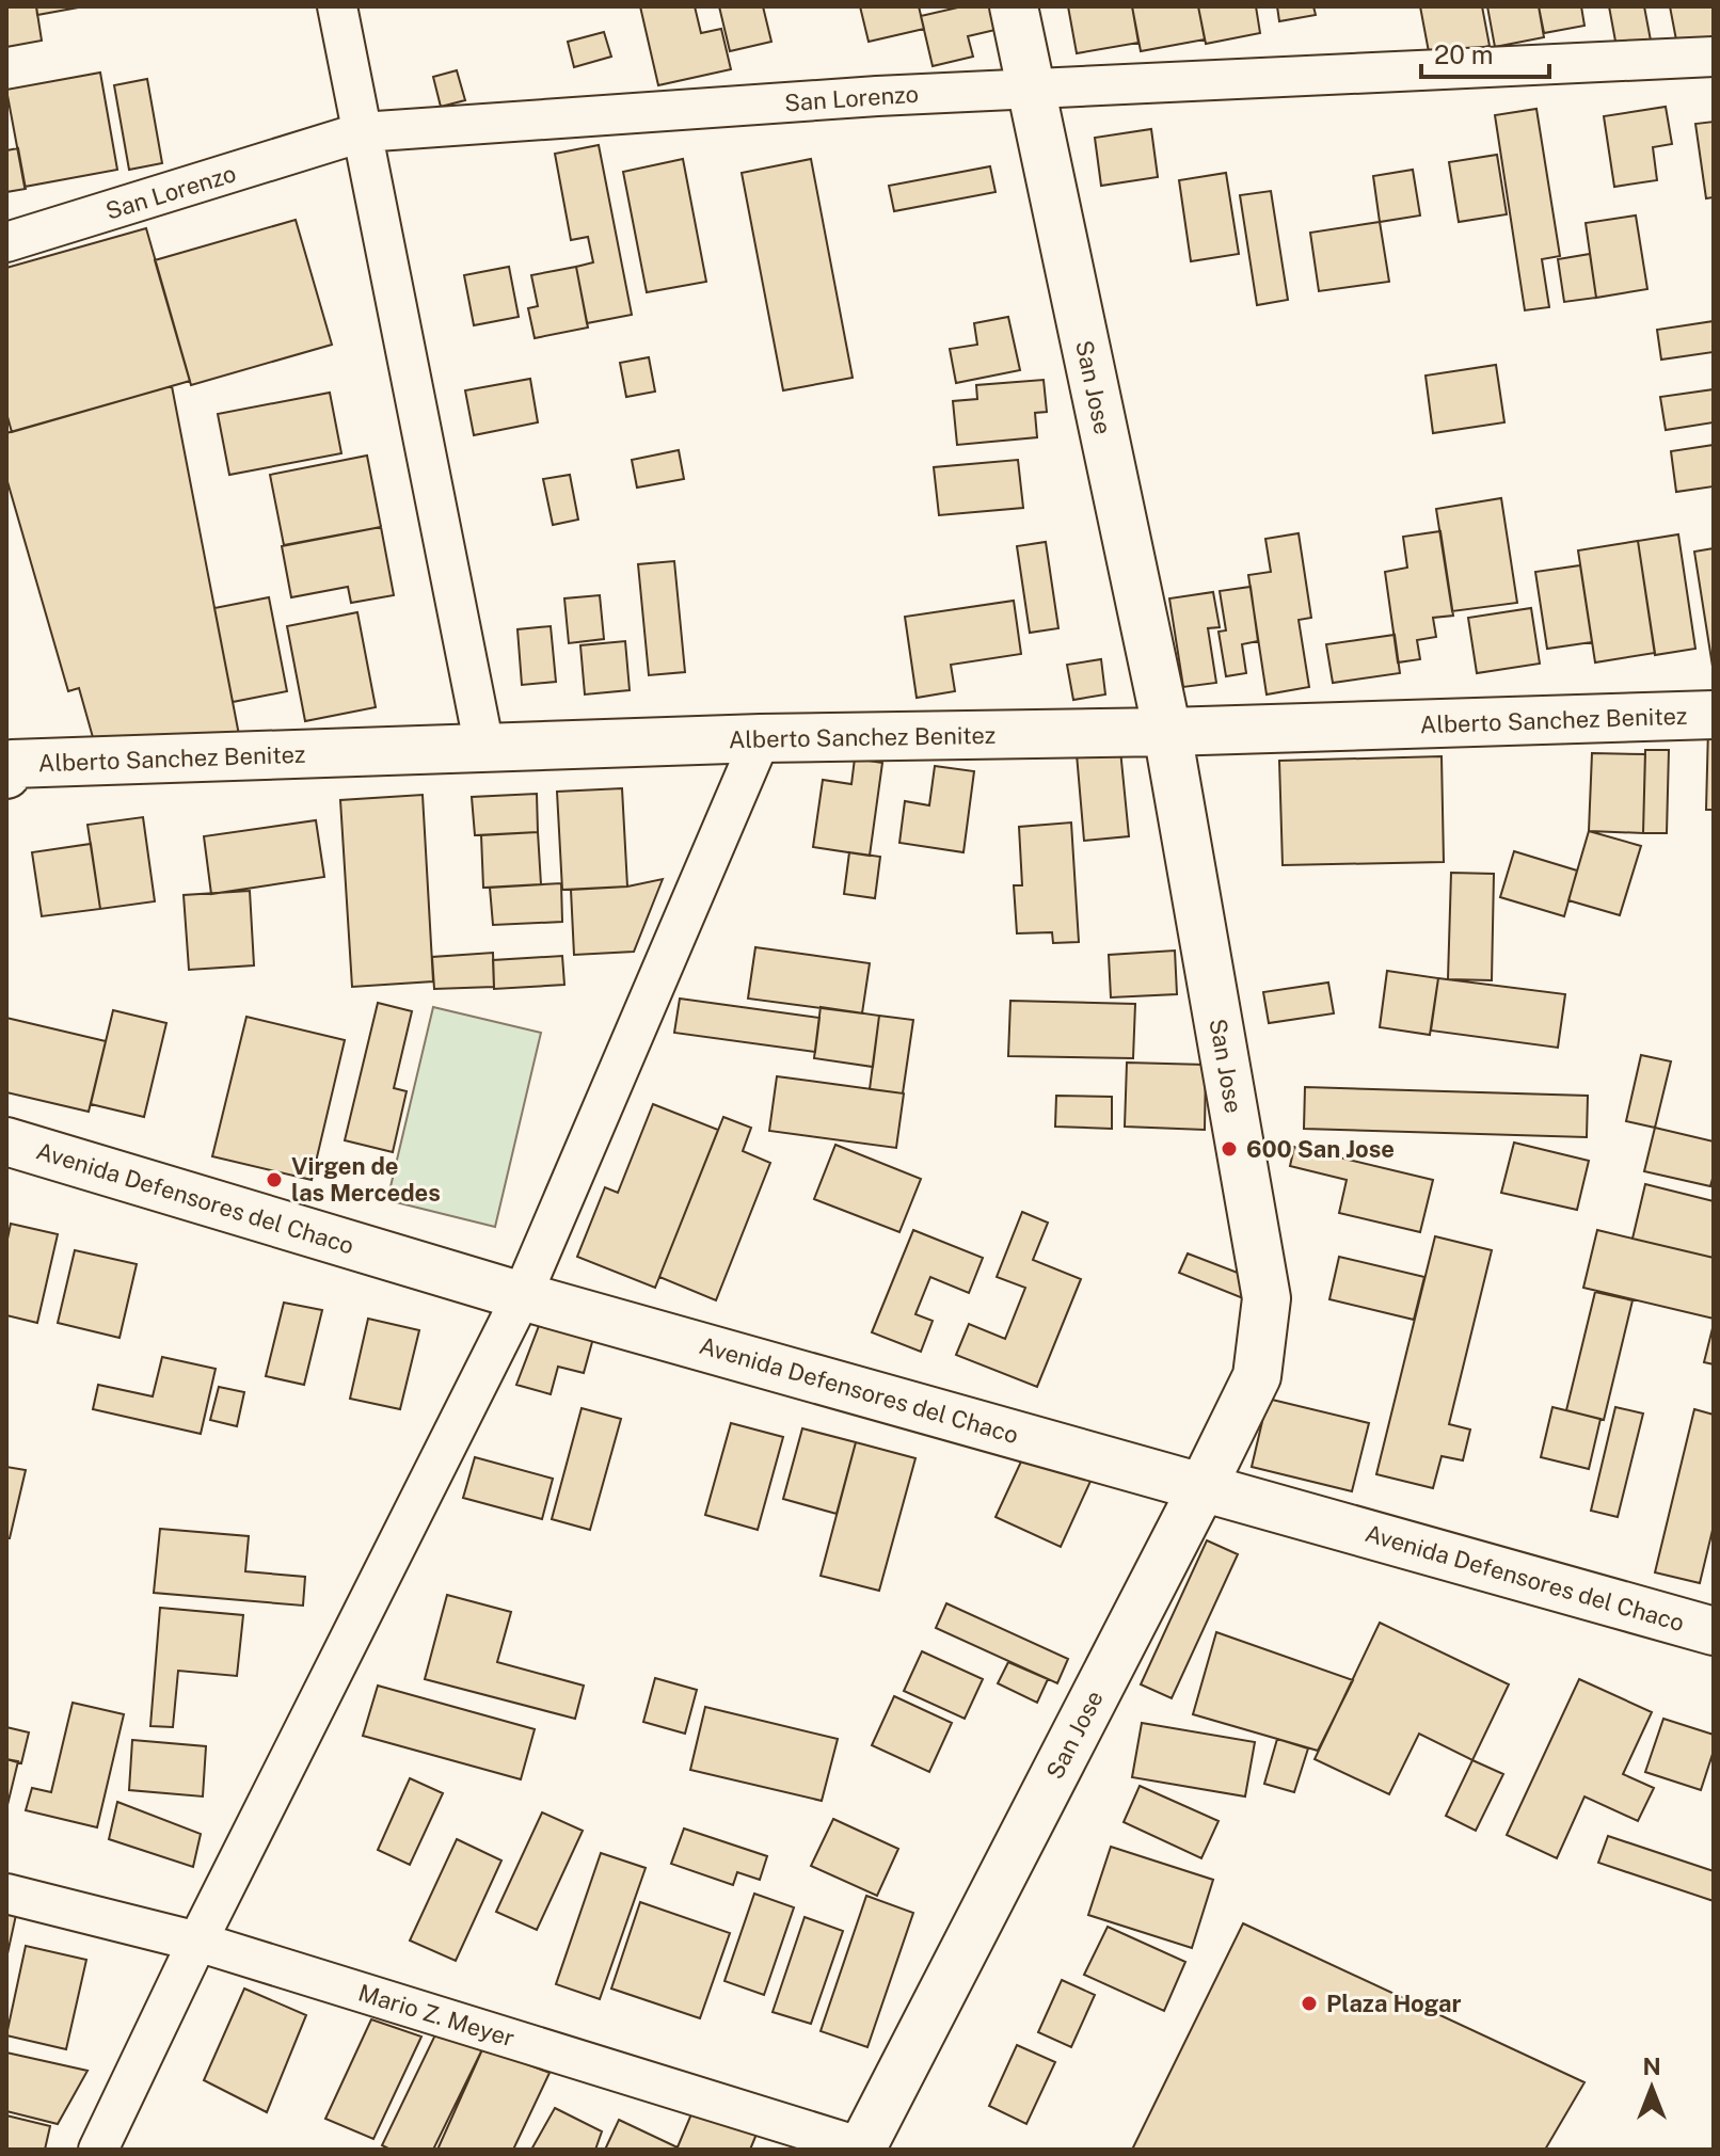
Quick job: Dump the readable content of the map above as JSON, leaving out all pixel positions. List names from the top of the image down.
{
  "streets": {
    "street": [
      "San Lorenzo",
      "San Jose",
      "Alberto Sanchez Benitez",
      "Avenida Defensores del Chaco",
      "Mario Z. Meyer"
    ]
  },
  "crossings": [
    ["San Lorenzo", "San Jose"],
    ["San Jose", "Alberto Sanchez Benitez"],
    ["San Jose", "Avenida Defensores del Chaco"],
    ["San Jose", "Mario Z. Meyer"]
  ],
  "places": ["600 San Jose", "Virgen de las Mercedes", "Plaza Hogar"],
  "scale_bar": "20 m",
  "north": "top"
}
